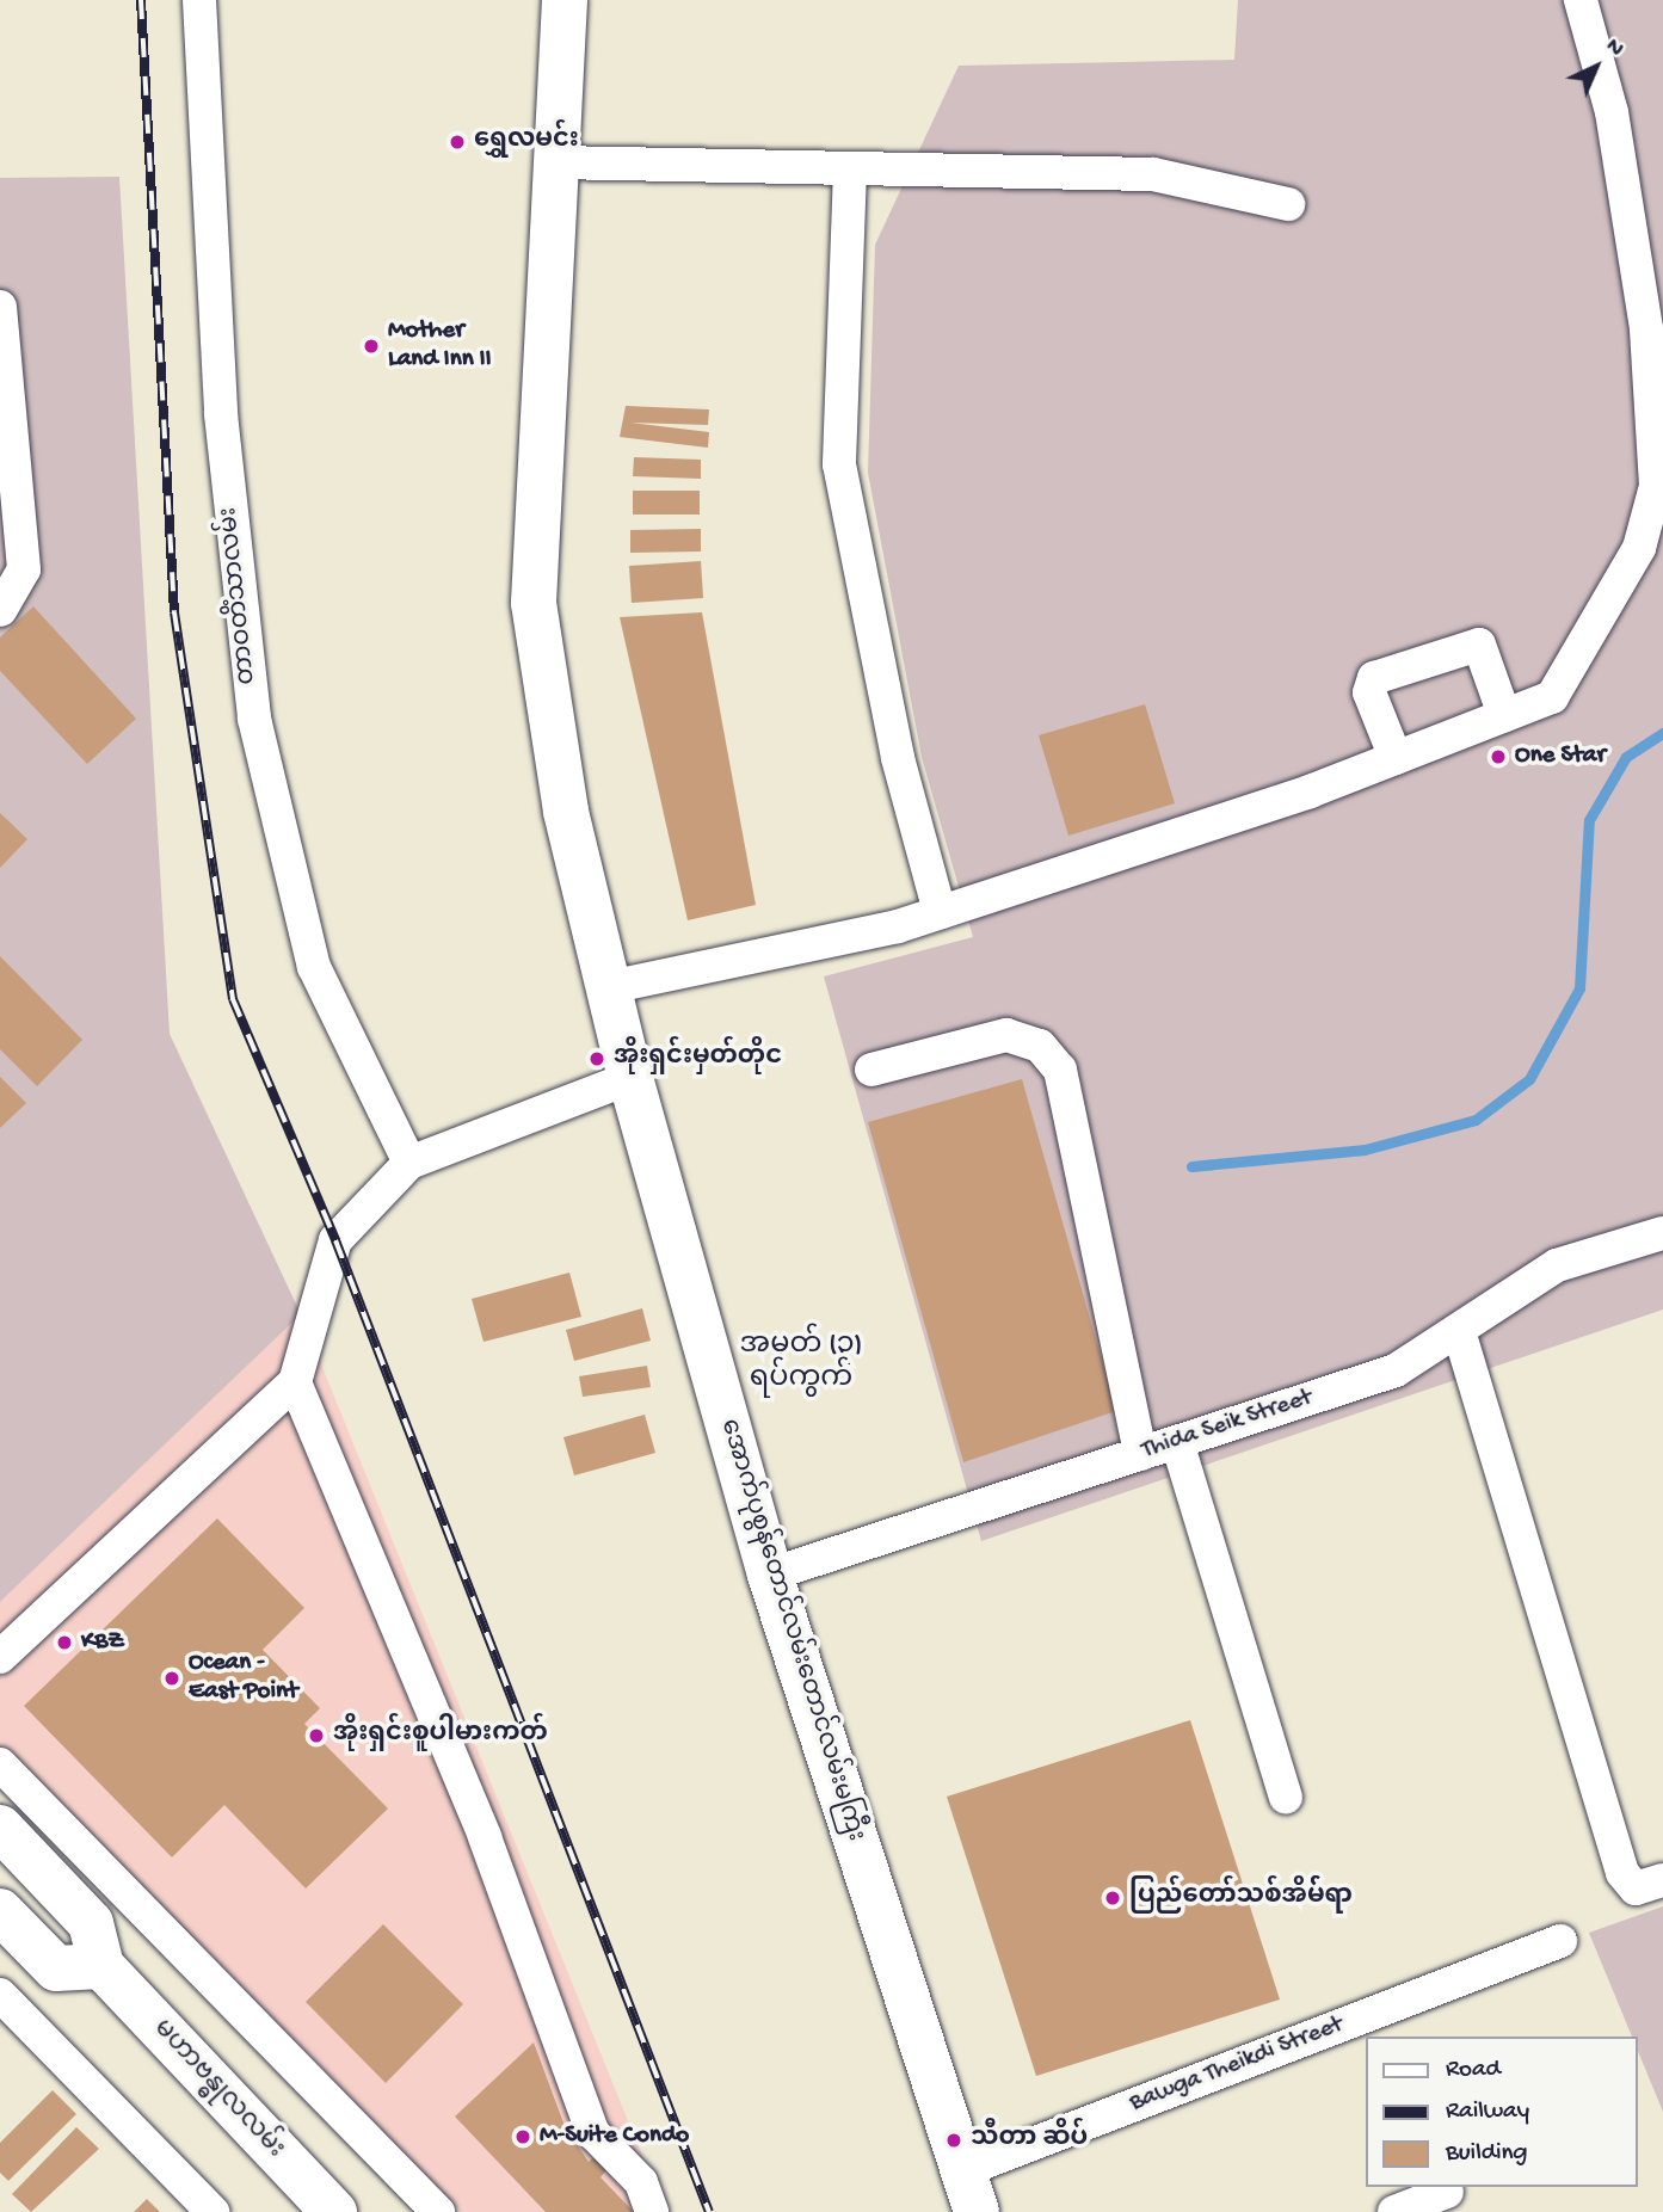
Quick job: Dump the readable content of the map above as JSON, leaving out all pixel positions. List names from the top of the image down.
{
  "streets": {
    "main road": ["အောက်ပုစွန်တောင်လမ်းတောင်လမ်းမကြီး", "မဟာဗန္ဓုလလမ်း"],
    "street": ["တာဝတိံသာလမ်း", "Thida Seik Street", "Bawga Theikdi Street"]
  },
  "crossings": [
    ["Thida Seik Street", "အောက်ပုစွန်တောင်လမ်းတောင်လမ်းမကြီး"],
    ["အောက်ပုစွန်တောင်လမ်းတောင်လမ်းမကြီး", "Bawga Theikdi Street"]
  ],
  "districts": ["အမှတ် (၃) ရပ်ကွက်"],
  "places": [
    "ရွှေလမင်း",
    "Mother Land Inn II",
    "One Star",
    "အိုးရှင်းမှတ်တိုင",
    "KBZ",
    "Ocean - East Point",
    "အိုးရှင်းစူပါမားကတ်",
    "ပြည်တော်သစ်အိမ််ရာ",
    "M-Suite Condo",
    "သီတာ ဆိပ်"
  ],
  "legend": ["Road", "Railway", "Building"],
  "north": "top right"
}
